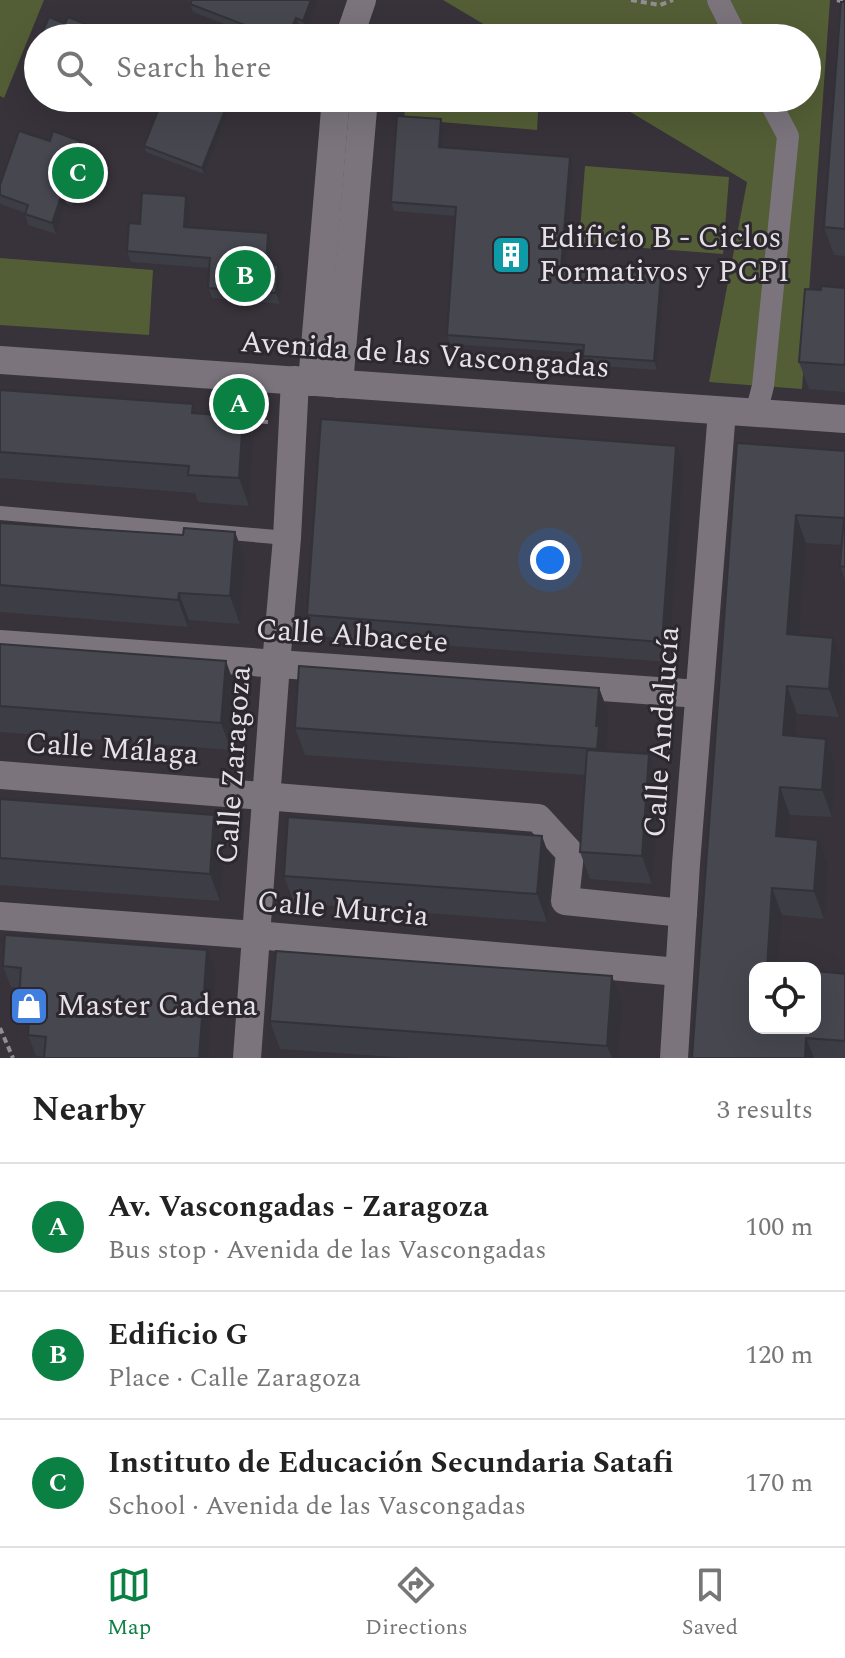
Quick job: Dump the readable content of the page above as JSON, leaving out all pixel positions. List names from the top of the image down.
{
  "streets": {
    "street": [
      "Avenida de las Vascongadas",
      "Calle Albacete",
      "Calle Andalucía",
      "Calle Málaga",
      "Calle Zaragoza",
      "Calle Murcia"
    ]
  },
  "crossings": [
    ["Avenida de las Vascongadas", "Calle Andalucía"],
    ["Avenida de las Vascongadas", "Calle Zaragoza"],
    ["Calle Albacete", "Calle Andalucía"],
    ["Calle Albacete", "Calle Zaragoza"],
    ["Calle Andalucía", "Calle Málaga"],
    ["Calle Andalucía", "Calle Murcia"],
    ["Calle Málaga", "Calle Zaragoza"],
    ["Calle Zaragoza", "Calle Murcia"]
  ],
  "places": {
    "building": ["Edificio B - Ciclos Formativos y PCPI"],
    "shop": ["Master Cadena"]
  },
  "page": {
    "search": "Search here",
    "pins": ["C", "B", "A"],
    "heading": ["Nearby", "3 results"],
    "list": [
      {
        "mark": "A",
        "name": "Av. Vascongadas - Zaragoza",
        "note": "Bus stop · Avenida de las Vascongadas",
        "value": "100 m"
      },
      {
        "mark": "B",
        "name": "Edificio G",
        "note": "Place · Calle Zaragoza",
        "value": "120 m"
      },
      {
        "mark": "C",
        "name": "Instituto de Educación Secundaria Satafi",
        "note": "School · Avenida de las Vascongadas",
        "value": "170 m"
      }
    ],
    "nav": ["Map", "Directions", "Saved"]
  }
}
